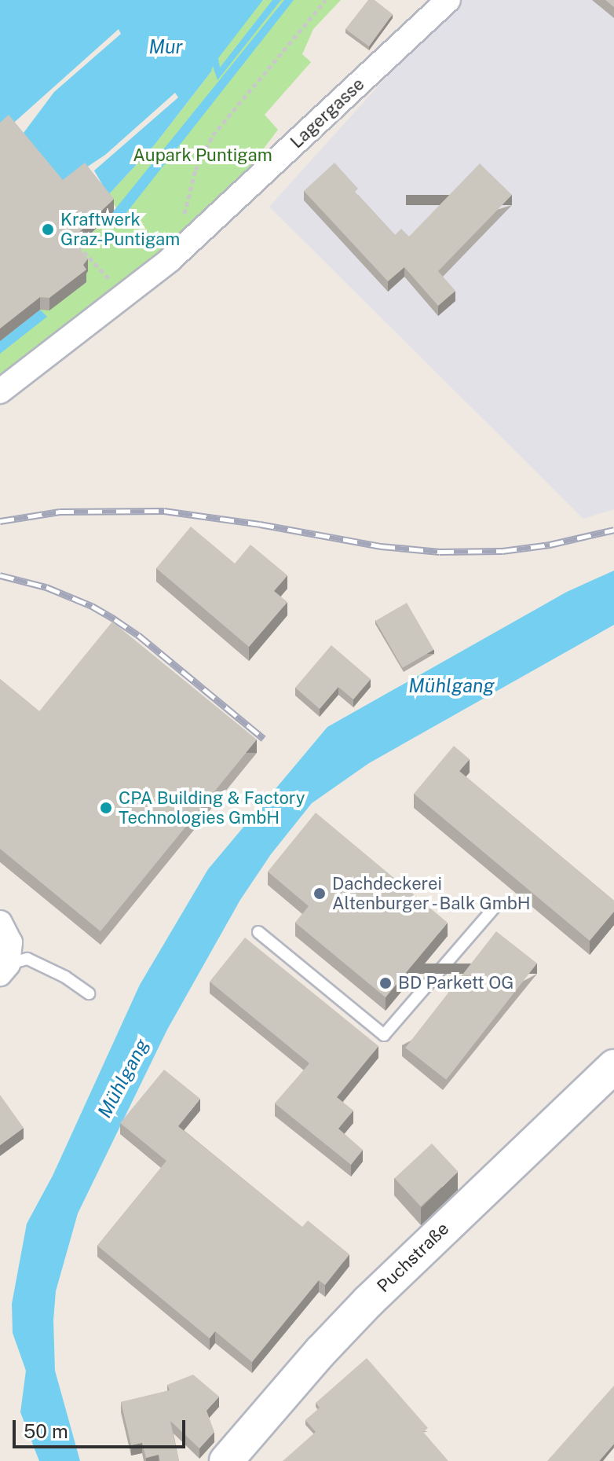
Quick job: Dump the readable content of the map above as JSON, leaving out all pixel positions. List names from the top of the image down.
{
  "streets": {
    "main road": ["Puchstraße"],
    "street": ["Lagergasse"]
  },
  "water": ["Mur", "Mühlgang"],
  "parks": ["Aupark Puntigam"],
  "places": [
    "Kraftwerk Graz-Puntigam",
    "CPA Building & Factory Technologies GmbH",
    "Dachdeckerei Altenburger - Balk GmbH",
    "BD Parkett OG"
  ],
  "scale_bar": "50 m"
}
